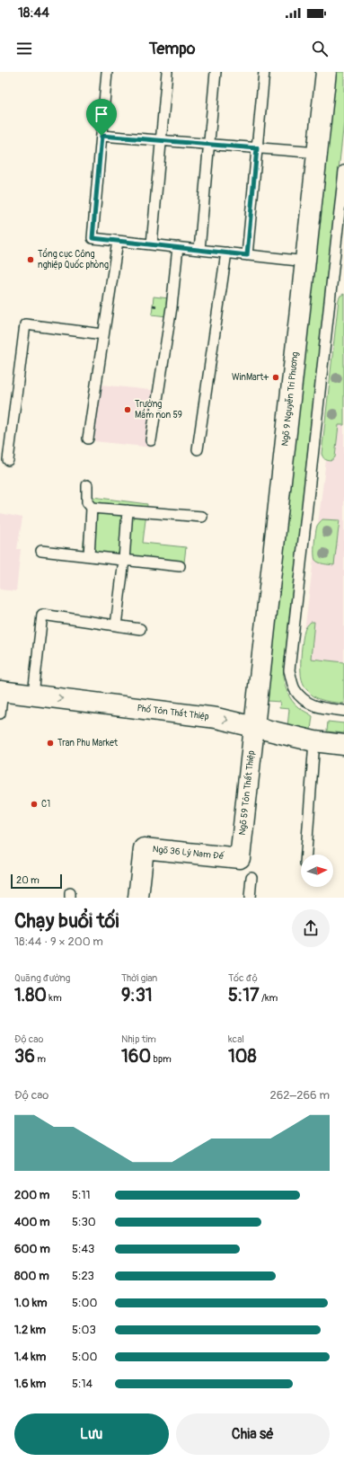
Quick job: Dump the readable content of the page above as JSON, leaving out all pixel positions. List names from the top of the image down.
{
  "streets": {
    "street": [
      "Ngõ 9 Nguyễn Tri Phương",
      "Phố Tôn Thất Thiệp",
      "Ngõ 59 Tôn Thất Thiệp",
      "Ngõ 36 Lý Nam Đế"
    ]
  },
  "crossings": [
    ["Ngõ 9 Nguyễn Tri Phương", "Phố Tôn Thất Thiệp"],
    ["Ngõ 9 Nguyễn Tri Phương", "Ngõ 59 Tôn Thất Thiệp"],
    ["Phố Tôn Thất Thiệp", "Ngõ 59 Tôn Thất Thiệp"],
    ["Ngõ 59 Tôn Thất Thiệp", "Ngõ 36 Lý Nam Đế"]
  ],
  "one_way": ["Phố Tôn Thất Thiệp"],
  "places": [
    "Tổng cục Công nghiệp Quốc phòng",
    "WinMart+",
    "Trường Mầm non 59",
    "Tran Phu Market",
    "C1"
  ],
  "scale_bar": "20 m",
  "north": "right",
  "page": {
    "status": "18:44",
    "header": "Tempo",
    "scale": "20 m",
    "heading": ["Chạy buổi tối", "18:44 · 9 × 200 m"],
    "stats": [
      ["Quãng đường", "1.80 km"],
      ["Thời gian", "9:31"],
      ["Tốc độ", "5:17 /km"],
      ["Độ cao", "36 m"],
      ["Nhịp tim", "160 bpm"],
      ["kcal", "108"]
    ],
    "chart": ["Độ cao", "262–266 m"],
    "list": [
      {
        "name": "200 m",
        "note": "5:11"
      },
      {
        "name": "400 m",
        "note": "5:30"
      },
      {
        "name": "600 m",
        "note": "5:43"
      },
      {
        "name": "800 m",
        "note": "5:23"
      },
      {
        "name": "1.0 km",
        "note": "5:00"
      },
      {
        "name": "1.2 km",
        "note": "5:03"
      },
      {
        "name": "1.4 km",
        "note": "5:00"
      },
      {
        "name": "1.6 km",
        "note": "5:14"
      }
    ],
    "buttons": ["Lưu", "Chia sẻ"]
  }
}
